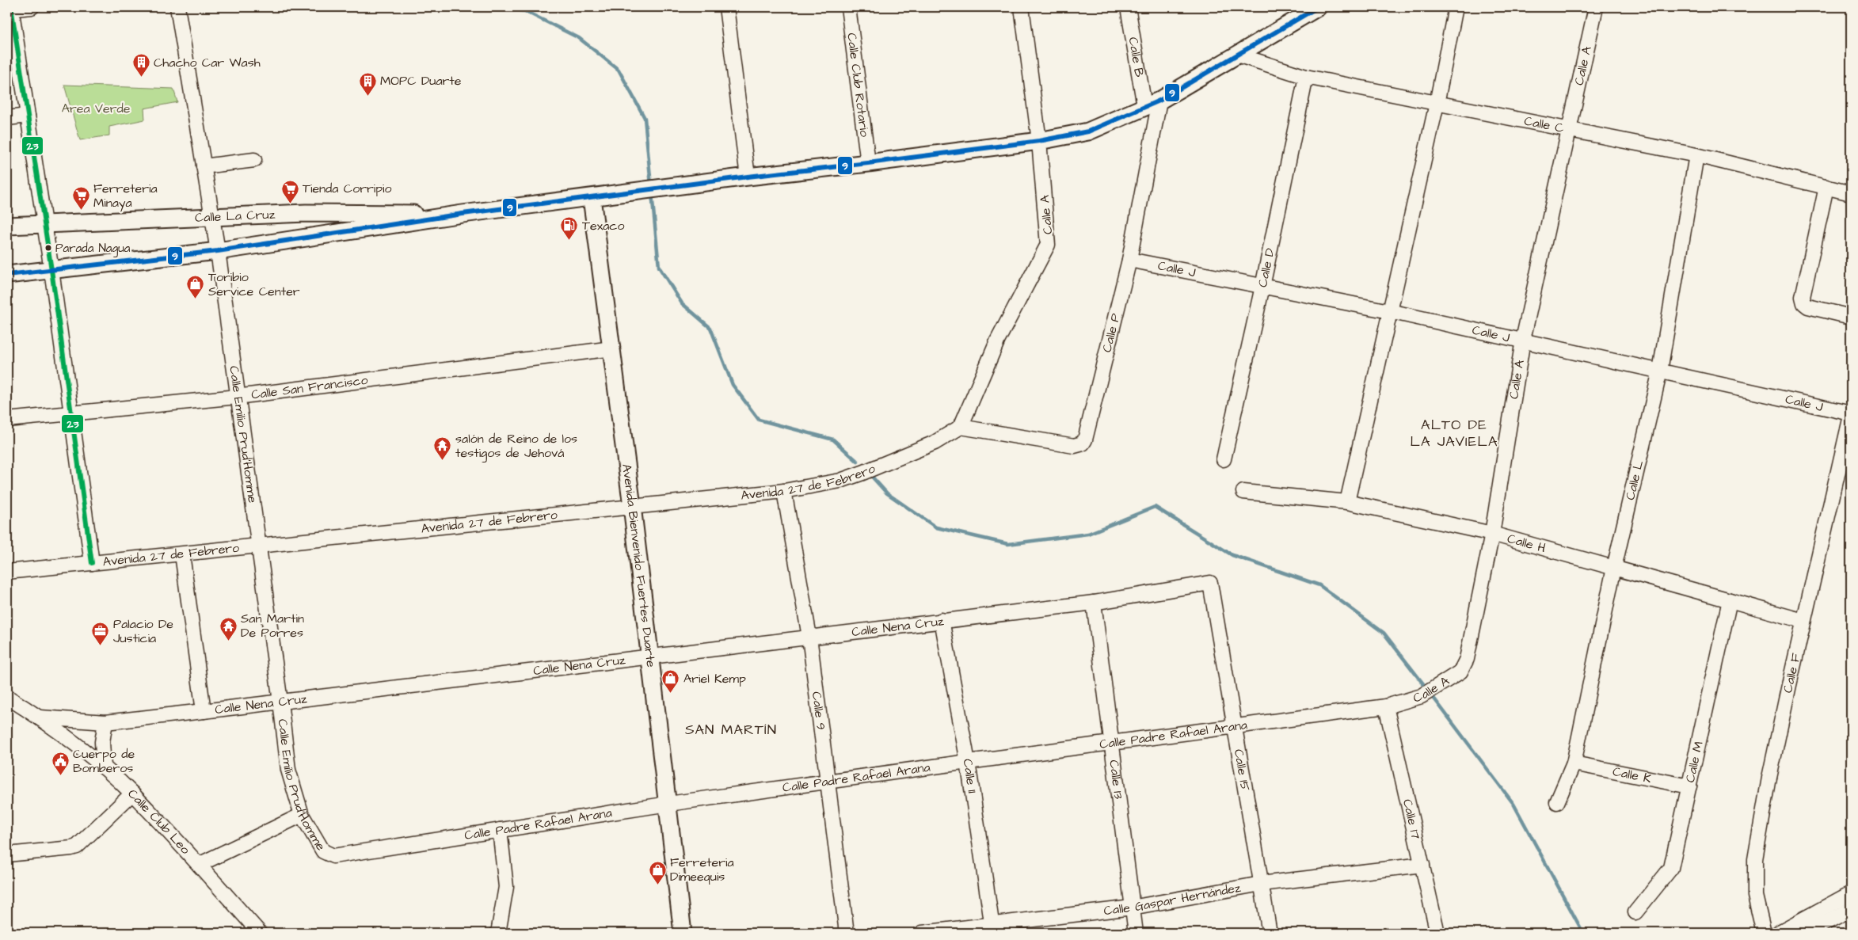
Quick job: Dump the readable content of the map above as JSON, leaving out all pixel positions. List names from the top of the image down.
{
  "streets": {
    "main road": ["Calle La Cruz", "Avenida Bienvenido Fuertes Duarte"],
    "street": [
      "Calle B",
      "Calle A",
      "Calle Club Rotario",
      "Calle C",
      "Calle D",
      "Calle J",
      "Calle P",
      "Calle San Francisco",
      "Calle Emilio Prud'Homme",
      "Avenida 27 de Febrero",
      "Calle L",
      "Calle H",
      "Calle Nena Cruz",
      "Calle F",
      "Calle 9",
      "Calle Padre Rafael Arana",
      "Calle M",
      "Calle 15",
      "Calle K",
      "Calle 11",
      "Calle 13",
      "Calle 17",
      "Calle Club Leo",
      "Calle Gaspar Hernández"
    ]
  },
  "crossings": [
    ["Calle B", "Calle P"],
    ["Calle A", "Calle C"],
    ["Calle A", "Calle J"],
    ["Calle A", "Calle P"],
    ["Calle A", "Avenida 27 de Febrero"],
    ["Calle A", "Calle H"],
    ["Calle A", "Calle Padre Rafael Arana"],
    ["Calle A", "Calle 17"],
    ["Calle C", "Calle D"],
    ["Calle C", "Calle L"],
    ["Calle La Cruz", "Calle Emilio Prud'Homme"],
    ["Calle D", "Calle J"],
    ["Calle J", "Calle P"],
    ["Calle J", "Calle L"],
    ["Calle J", "Calle F"],
    ["Calle P", "Avenida 27 de Febrero"],
    ["Calle San Francisco", "Calle Emilio Prud'Homme"],
    ["Calle San Francisco", "Avenida Bienvenido Fuertes Duarte"],
    ["Calle Emilio Prud'Homme", "Avenida 27 de Febrero"],
    ["Calle Emilio Prud'Homme", "Calle Nena Cruz"],
    ["Calle Emilio Prud'Homme", "Calle Padre Rafael Arana"],
    ["Avenida 27 de Febrero", "Avenida Bienvenido Fuertes Duarte"],
    ["Avenida 27 de Febrero", "Calle 9"],
    ["Calle L", "Calle H"],
    ["Calle L", "Calle K"],
    ["Calle H", "Calle F"],
    ["Calle H", "Calle M"],
    ["Avenida Bienvenido Fuertes Duarte", "Calle Nena Cruz"],
    ["Avenida Bienvenido Fuertes Duarte", "Calle Padre Rafael Arana"],
    ["Calle Nena Cruz", "Calle 9"],
    ["Calle Nena Cruz", "Calle 15"],
    ["Calle Nena Cruz", "Calle 11"],
    ["Calle Nena Cruz", "Calle 13"],
    ["Calle Nena Cruz", "Calle Club Leo"],
    ["Calle 9", "Calle Padre Rafael Arana"],
    ["Calle Padre Rafael Arana", "Calle 15"],
    ["Calle Padre Rafael Arana", "Calle 11"],
    ["Calle Padre Rafael Arana", "Calle 13"],
    ["Calle Padre Rafael Arana", "Calle 17"],
    ["Calle M", "Calle K"],
    ["Calle 15", "Calle Gaspar Hernández"],
    ["Calle 11", "Calle Gaspar Hernández"],
    ["Calle 13", "Calle Gaspar Hernández"],
    ["Calle 17", "Calle Gaspar Hernández"]
  ],
  "districts": ["ALTO DE LA JAVIELA", "SAN MARTÍN"],
  "parks": ["Area Verde"],
  "places": {
    "building": ["Chacho Car Wash", "MOPC Duarte"],
    "supermarket": ["Tienda Corripio", "Ferreteria Minaya"],
    "fuel station": ["Texaco"],
    "other": ["Parada Nagua"],
    "shop": ["Toribio Service Center", "Ariel Kemp", "Ferreteria Dimeequis"],
    "temple": ["salón de Reino de los testigos de Jehová", "San Martin De Porres"],
    "office": ["Palacio De Justicia"],
    "public building": ["Cuerpo de Bomberos"]
  },
  "lines": ["transit line 23", "transit line 9"]
}
